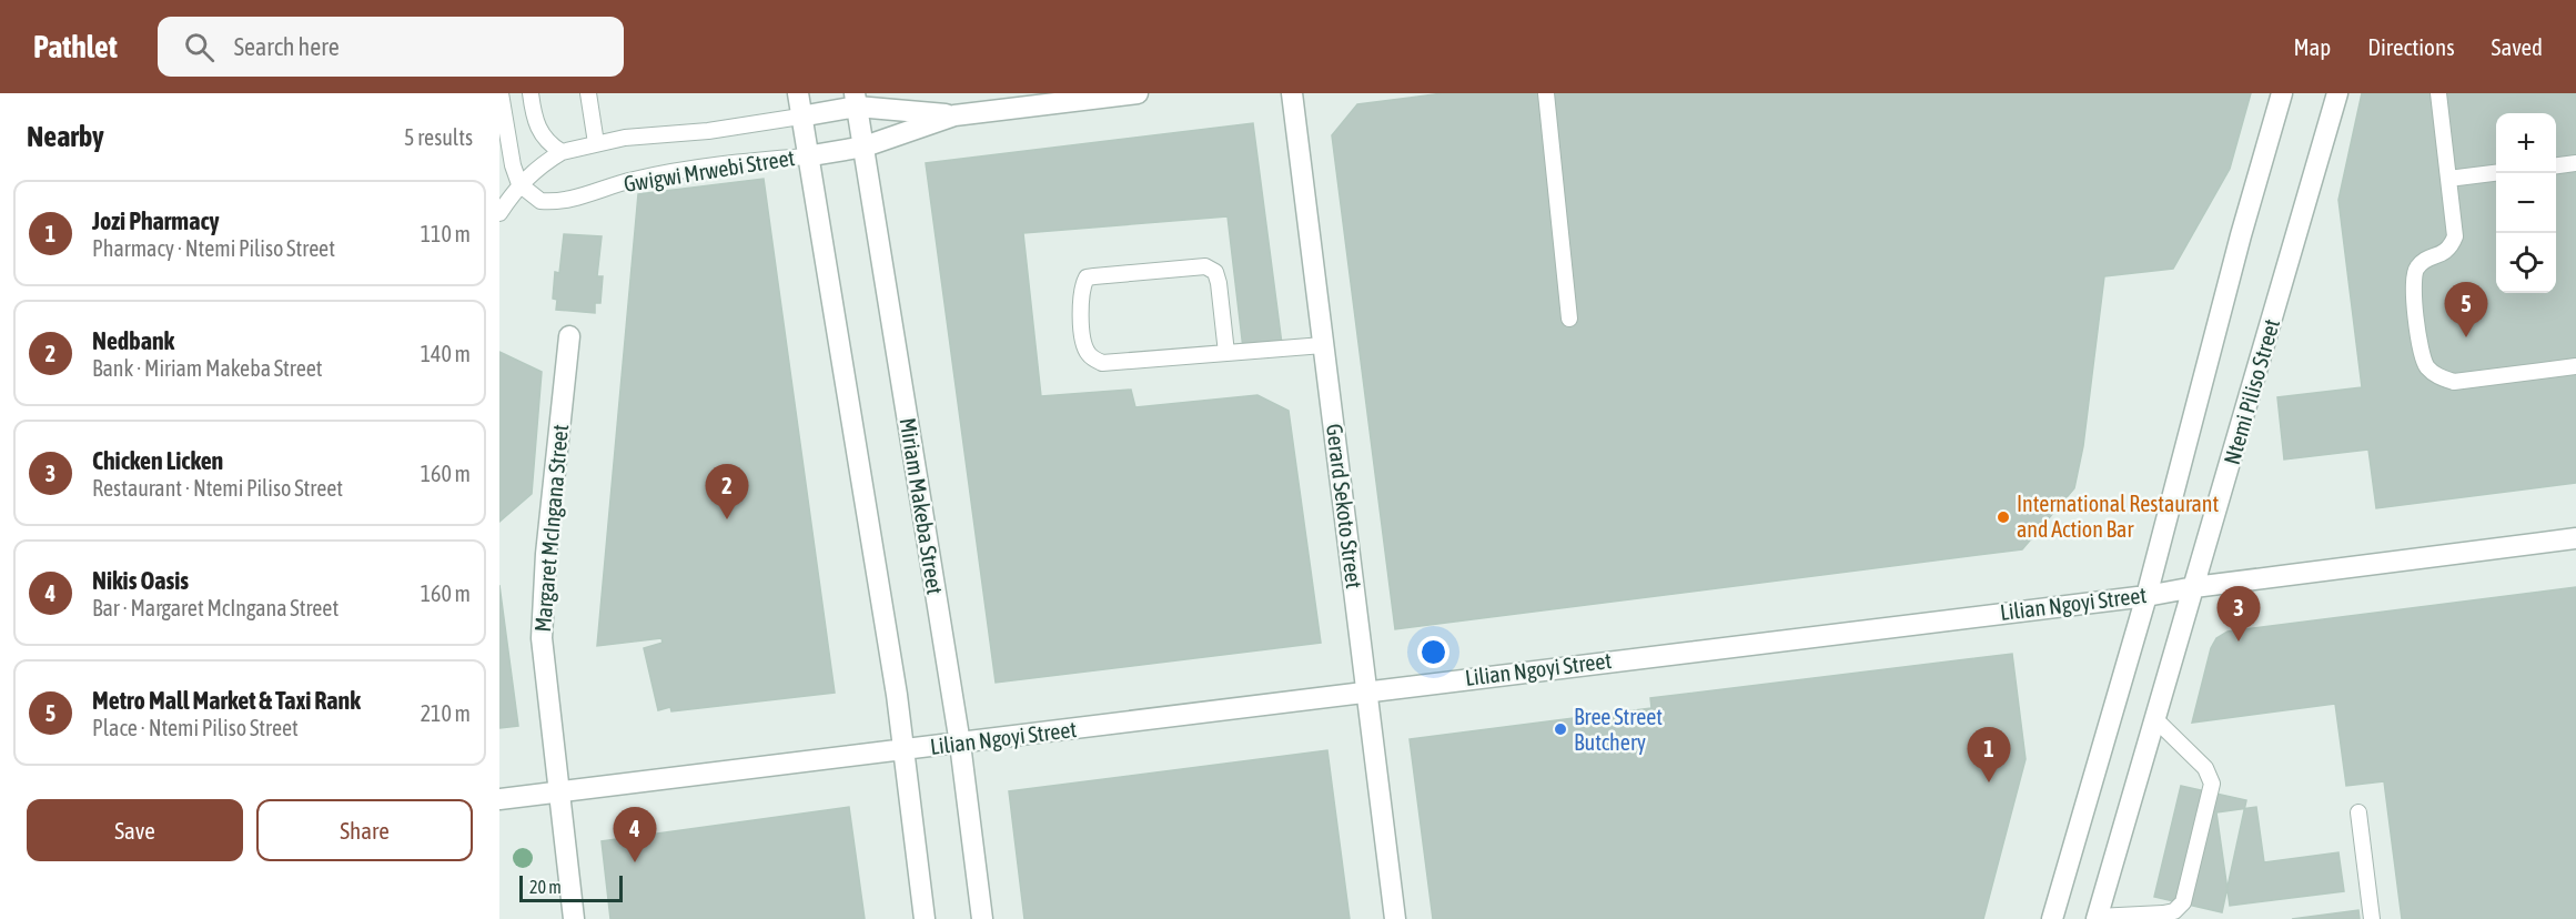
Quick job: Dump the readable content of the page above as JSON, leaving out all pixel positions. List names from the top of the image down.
{
  "streets": {
    "street": [
      "Gwigwi Mrwebi Street",
      "Ntemi Piliso Street",
      "Miriam Makeba Street",
      "Gerard Sekoto Street",
      "Margaret McIngana Street",
      "Lilian Ngoyi Street"
    ]
  },
  "crossings": [
    ["Gwigwi Mrwebi Street", "Miriam Makeba Street"],
    ["Ntemi Piliso Street", "Lilian Ngoyi Street"],
    ["Miriam Makeba Street", "Lilian Ngoyi Street"],
    ["Gerard Sekoto Street", "Lilian Ngoyi Street"],
    ["Margaret McIngana Street", "Lilian Ngoyi Street"]
  ],
  "places": ["International Restaurant and Action Bar", "Bree Street Butchery"],
  "scale_bar": "20 m",
  "page": {
    "header": "Pathlet",
    "search": "Search here",
    "nav": ["Map", "Directions", "Saved"],
    "heading": ["Nearby", "5 results"],
    "map_buttons": ["+", "−"],
    "list": [
      {
        "mark": "1",
        "name": "Jozi Pharmacy",
        "note": "Pharmacy · Ntemi Piliso Street",
        "value": "110 m"
      },
      {
        "mark": "2",
        "name": "Nedbank",
        "note": "Bank · Miriam Makeba Street",
        "value": "140 m"
      },
      {
        "mark": "3",
        "name": "Chicken Licken",
        "note": "Restaurant · Ntemi Piliso Street",
        "value": "160 m"
      },
      {
        "mark": "4",
        "name": "Nikis Oasis",
        "note": "Bar · Margaret McIngana Street",
        "value": "160 m"
      },
      {
        "mark": "5",
        "name": "Metro Mall Market & Taxi Rank",
        "note": "Place · Ntemi Piliso Street",
        "value": "210 m"
      }
    ],
    "pins": [
      "5",
      "2",
      "3",
      "1",
      "4"
    ],
    "buttons": ["Save", "Share"],
    "scale": "20 m"
  }
}
